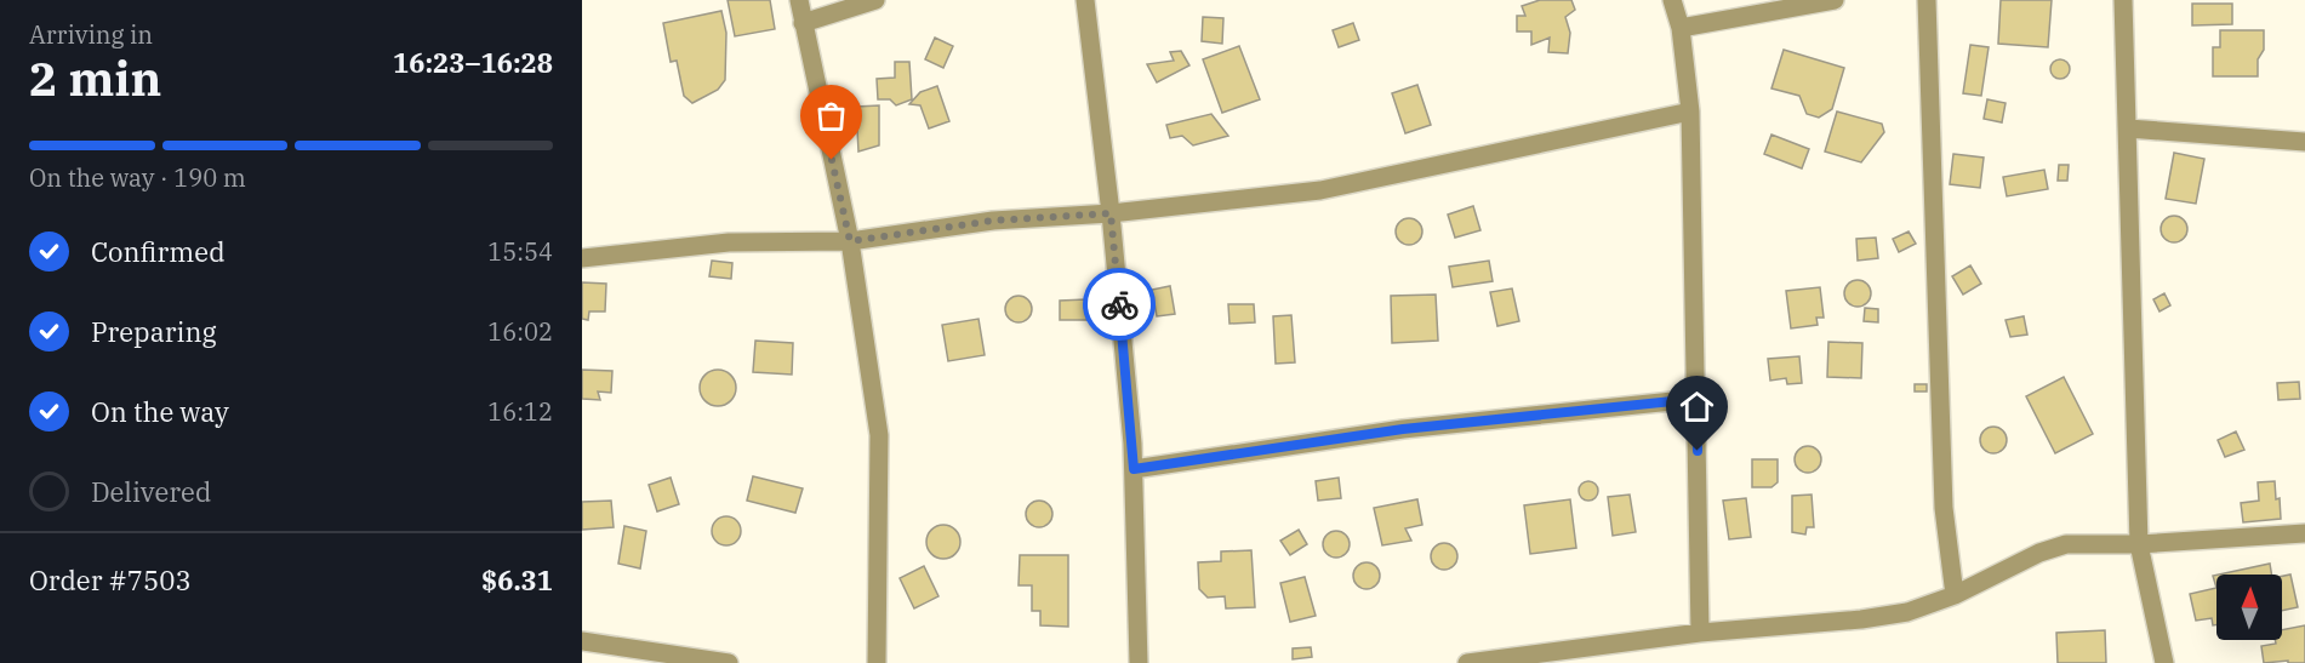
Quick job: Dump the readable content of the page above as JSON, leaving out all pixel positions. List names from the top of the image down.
{
  "north": "top",
  "page": {
    "heading": ["2 min", "Arriving in", "16:23–16:28"],
    "panel": ["Order #7503", "$6.31"],
    "bar": "On the way · 190 m",
    "list": [
      ["Confirmed", "15:54"],
      ["Preparing", "16:02"],
      ["On the way", "16:12"],
      "Delivered"
    ]
  }
}
